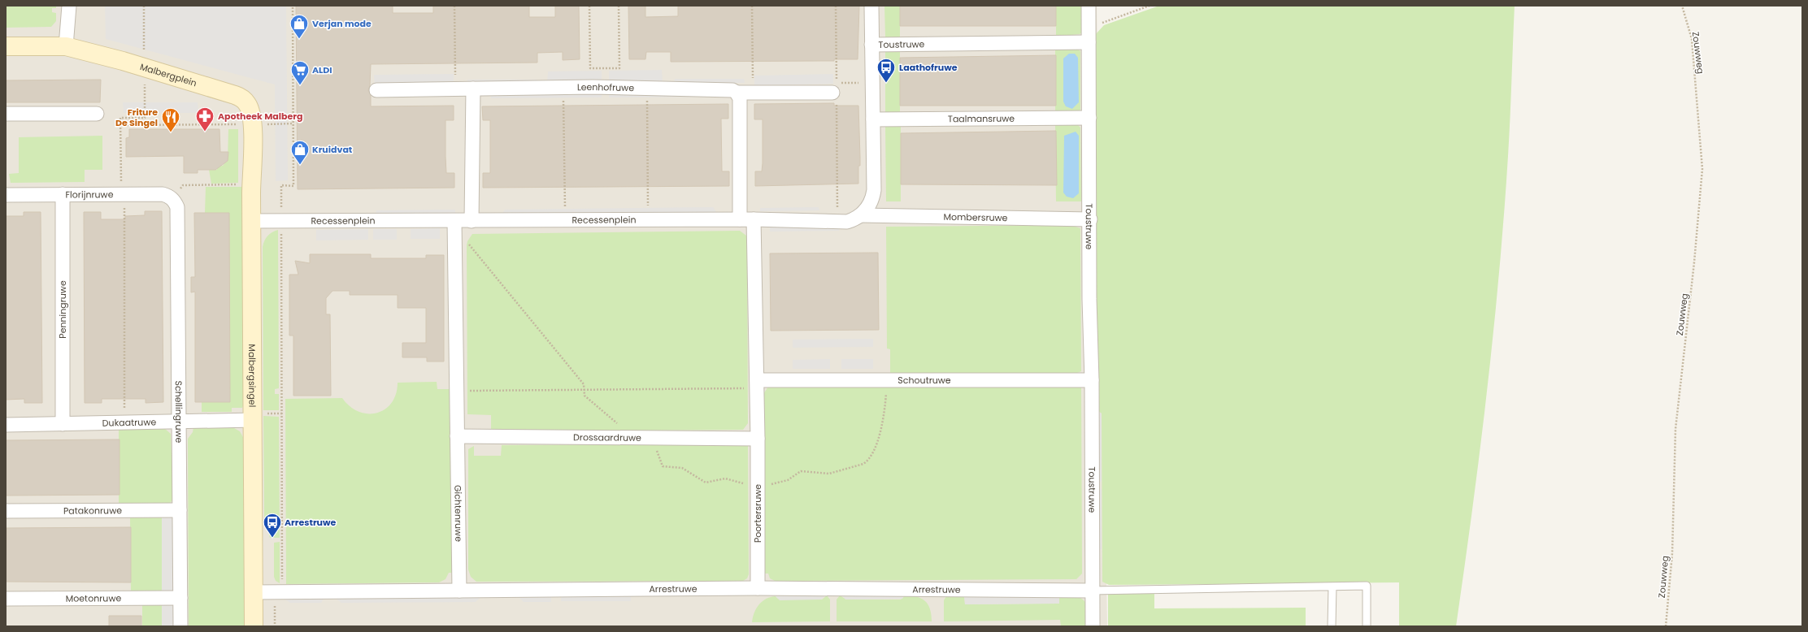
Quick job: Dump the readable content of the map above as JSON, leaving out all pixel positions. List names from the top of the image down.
{
  "streets": {
    "street": [
      "Toustruwe",
      "Malbergplein",
      "Leenhofruwe",
      "Taalmansruwe",
      "Florijnruwe",
      "Mombersruwe",
      "Recessenplein",
      "Penningruwe",
      "Malbergsingel",
      "Schoutruwe",
      "Schellingruwe",
      "Dukaatruwe",
      "Drossaardruwe",
      "Patakonruwe",
      "Gichtenruwe",
      "Poortersruwe",
      "Arrestruwe",
      "Moetonruwe"
    ],
    "path": ["Zouwweg"]
  },
  "crossings": [
    ["Toustruwe", "Taalmansruwe"],
    ["Toustruwe", "Mombersruwe"],
    ["Toustruwe", "Schoutruwe"],
    ["Toustruwe", "Arrestruwe"],
    ["Malbergplein", "Malbergsingel"],
    ["Florijnruwe", "Penningruwe"],
    ["Florijnruwe", "Schellingruwe"],
    ["Mombersruwe", "Recessenplein"],
    ["Recessenplein", "Malbergsingel"],
    ["Penningruwe", "Dukaatruwe"],
    ["Malbergsingel", "Dukaatruwe"],
    ["Malbergsingel", "Arrestruwe"],
    ["Schellingruwe", "Dukaatruwe"],
    ["Schellingruwe", "Patakonruwe"],
    ["Schellingruwe", "Moetonruwe"],
    ["Drossaardruwe", "Gichtenruwe"],
    ["Drossaardruwe", "Poortersruwe"],
    ["Gichtenruwe", "Arrestruwe"],
    ["Poortersruwe", "Arrestruwe"]
  ],
  "places": {
    "shop": ["Verjan mode", "Kruidvat"],
    "bus stop": ["Laathofruwe", "Arrestruwe"],
    "supermarket": ["ALDI"],
    "pharmacy": ["Apotheek Malberg"],
    "restaurant": ["Friture De Singel"]
  }
}
